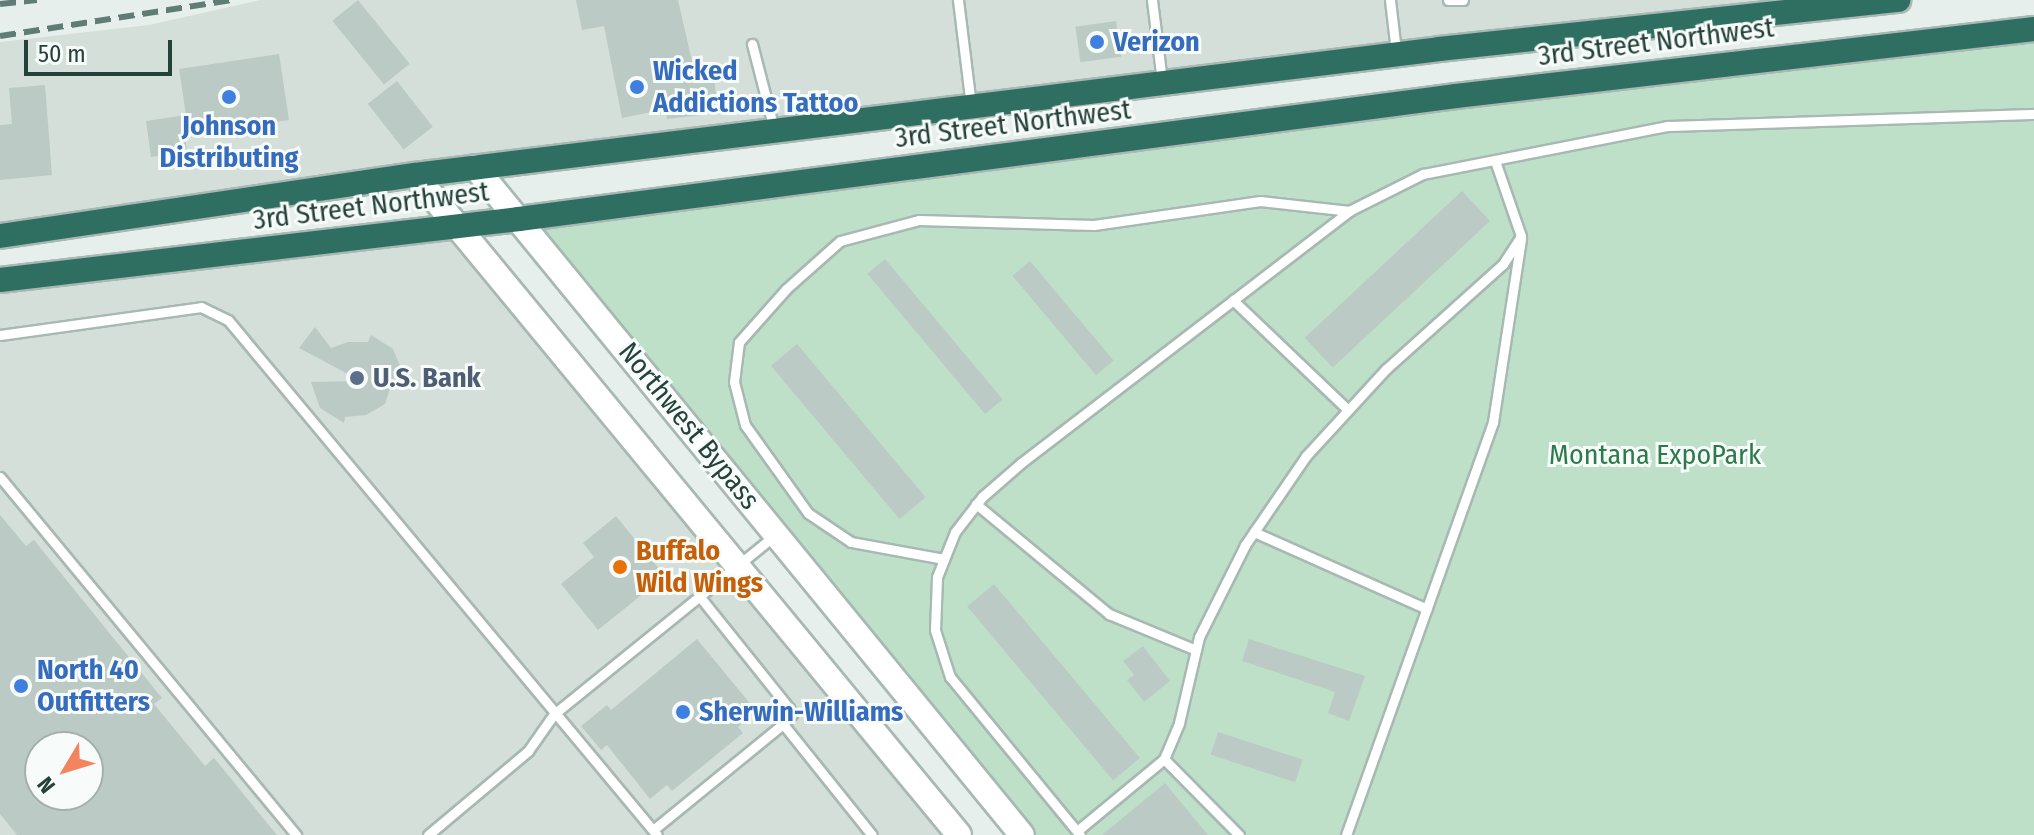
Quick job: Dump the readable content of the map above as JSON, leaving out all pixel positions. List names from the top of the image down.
{
  "streets": {
    "highway": ["3rd Street Northwest"],
    "main road": ["Northwest Bypass"]
  },
  "crossings": [
    ["3rd Street Northwest", "Northwest Bypass"]
  ],
  "parks": ["Montana ExpoPark"],
  "places": [
    "Verizon",
    "Wicked Addictions Tattoo",
    "Johnson Distributing",
    "U.S. Bank",
    "Buffalo Wild Wings",
    "North 40 Outfitters",
    "Sherwin-Williams"
  ],
  "scale_bar": "50 m",
  "north": "bottom left"
}
